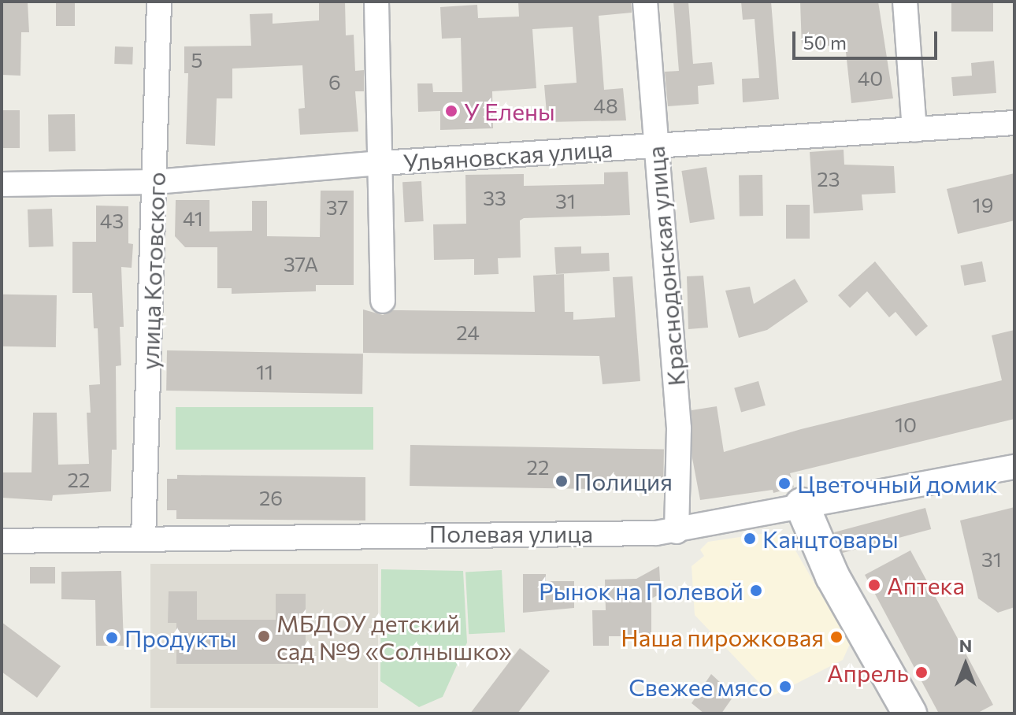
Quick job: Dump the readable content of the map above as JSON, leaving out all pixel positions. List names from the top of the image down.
{
  "streets": {
    "street": [
      "Ульяновская улица",
      "Краснодонская улица",
      "улица Котовского",
      "Полевая улица"
    ]
  },
  "crossings": [
    ["Ульяновская улица", "Краснодонская улица"],
    ["Ульяновская улица", "улица Котовского"],
    ["Краснодонская улица", "Полевая улица"],
    ["улица Котовского", "Полевая улица"]
  ],
  "places": [
    "У Елены",
    "Полиция",
    "Цветочный домик",
    "Канцтовары",
    "Аптека",
    "Рынок на Полевой",
    "МБДОУ детский сад №9 «Солнышко»",
    "Наша пирожковая",
    "Продукты",
    "Апрель",
    "Свежее мясо"
  ],
  "house_numbers": [
    "5",
    "40",
    "6",
    "48",
    "23",
    "33",
    "31",
    "19",
    "37",
    "41",
    "43",
    "37А",
    "24",
    "11",
    "10",
    "22",
    "22",
    "26",
    "31"
  ],
  "scale_bar": "50 m",
  "north": "top"
}
